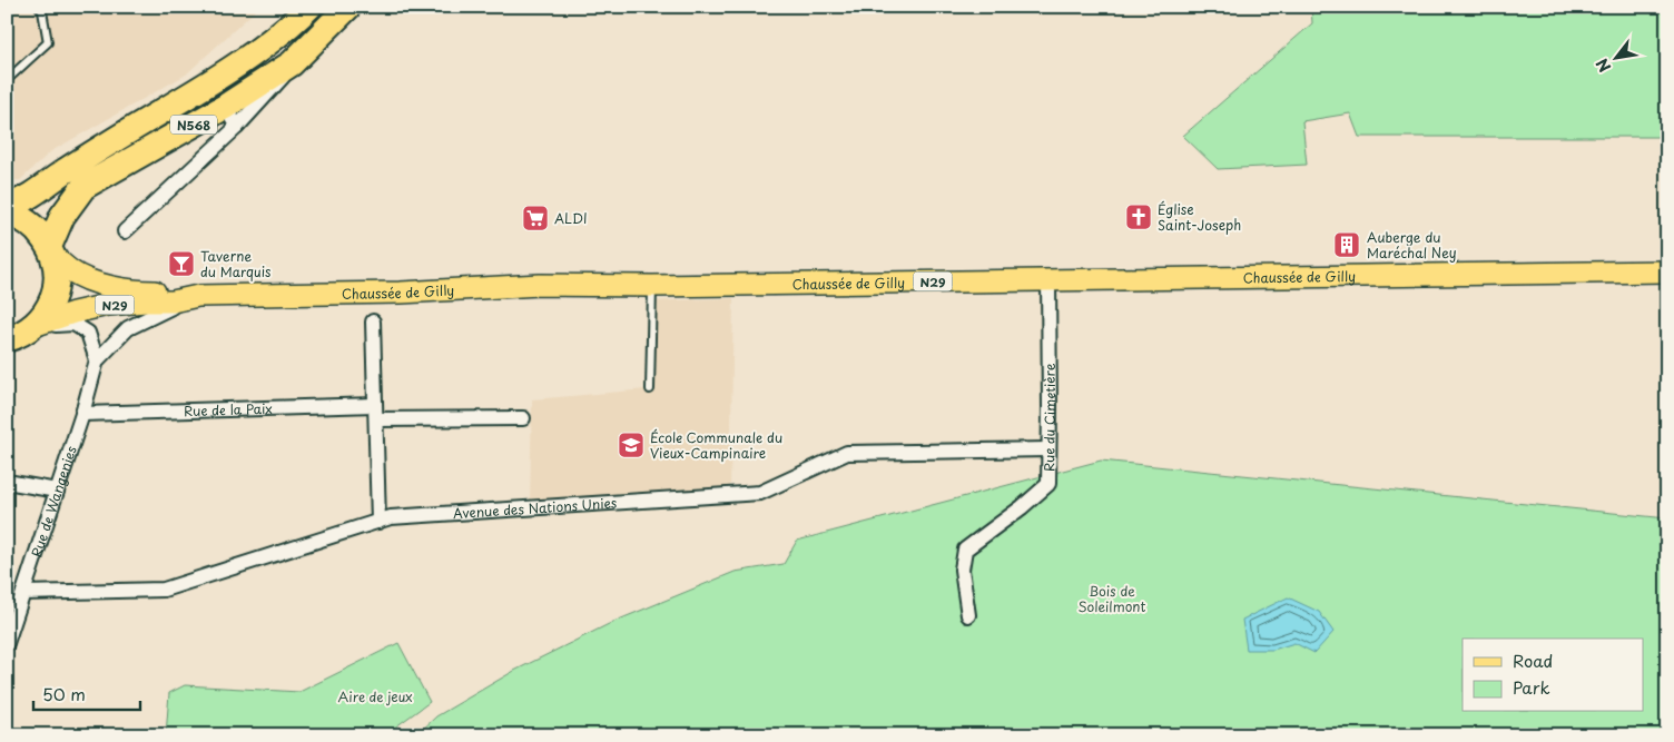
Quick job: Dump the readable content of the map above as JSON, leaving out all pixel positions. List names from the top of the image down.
{
  "streets": {
    "highway": ["N568"],
    "main road": ["Chaussée de Gilly", "N29"],
    "street": [
      "Rue de la Paix",
      "Rue du Cimetière",
      "Rue de Wangenies",
      "Avenue des Nations Unies"
    ]
  },
  "crossings": [
    ["N568", "Chaussée de Gilly"],
    ["Chaussée de Gilly", "Rue du Cimetière"],
    ["Rue de la Paix", "Rue de Wangenies"],
    ["Rue du Cimetière", "Avenue des Nations Unies"],
    ["Rue de Wangenies", "Avenue des Nations Unies"]
  ],
  "parks": ["Bois de Soleilmont", "Aire de jeux"],
  "places": {
    "church": ["Église Saint-Joseph"],
    "supermarket": ["ALDI"],
    "building": ["Auberge du Maréchal Ney"],
    "bar": ["Taverne du Marquis"],
    "school or university": ["École Communale du Vieux-Campinaire"]
  },
  "legend": ["Road", "Park"],
  "scale_bar": "50 m",
  "north": "bottom left"
}
